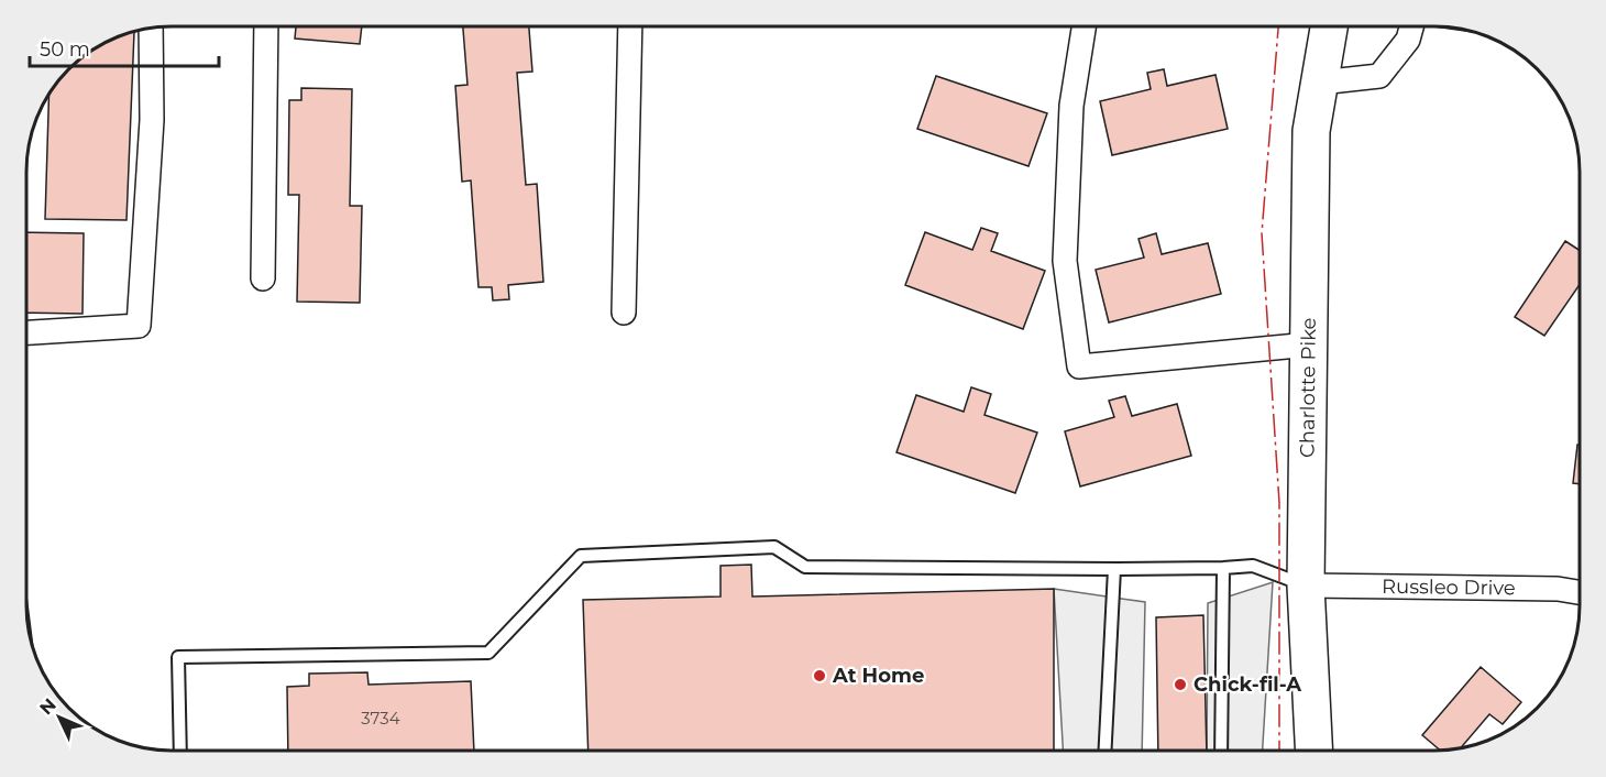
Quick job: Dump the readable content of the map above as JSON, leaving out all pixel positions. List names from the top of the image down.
{
  "streets": {
    "main road": ["Charlotte Pike"],
    "street": ["Russleo Drive"]
  },
  "crossings": [
    ["Charlotte Pike", "Russleo Drive"]
  ],
  "places": ["At Home", "Chick-fil-A"],
  "house_numbers": ["3734"],
  "scale_bar": "50 m",
  "north": "top left"
}
